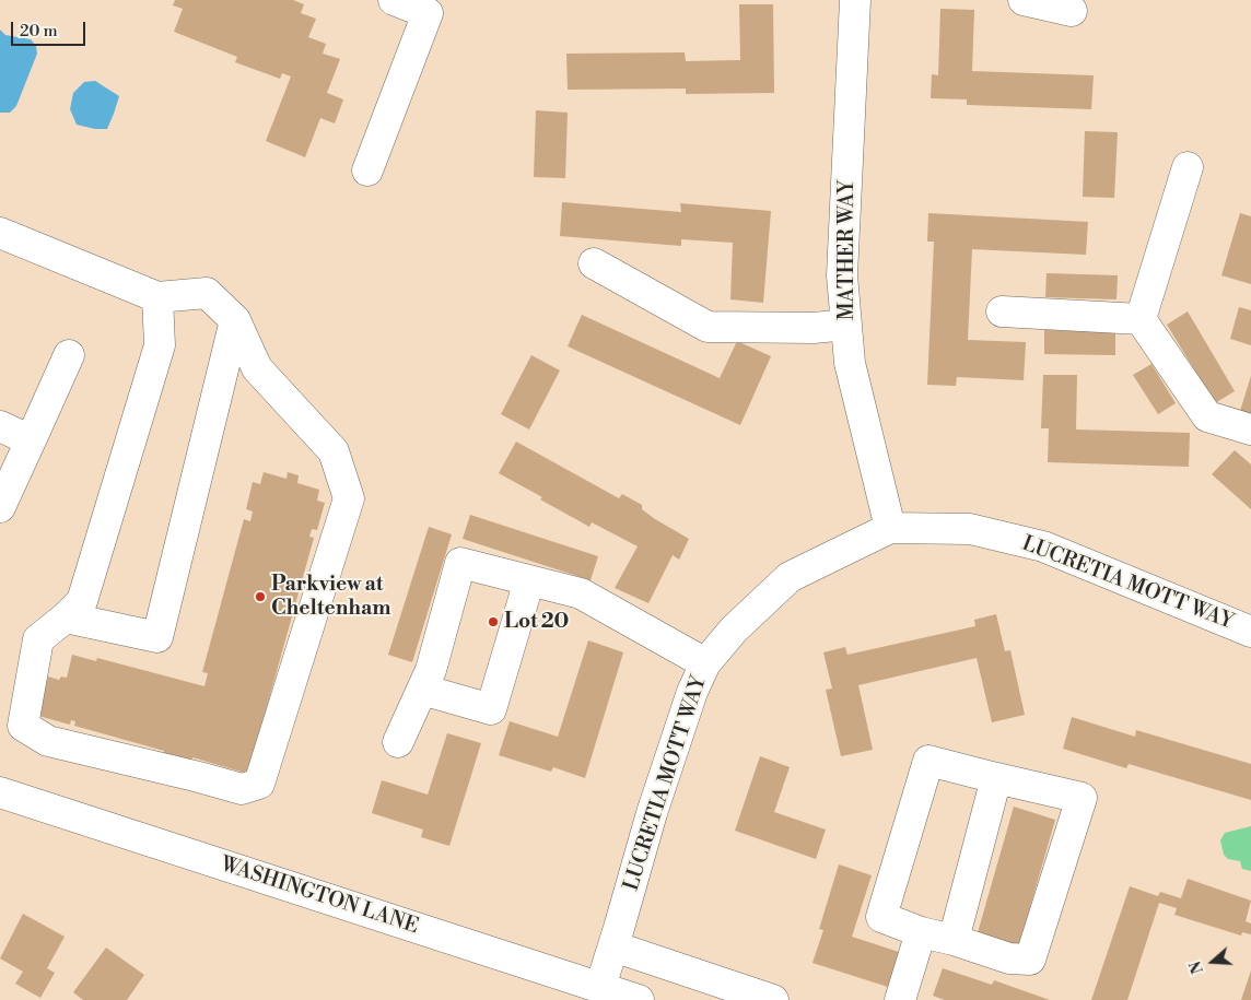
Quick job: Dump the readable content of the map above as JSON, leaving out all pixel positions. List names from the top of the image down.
{
  "streets": {
    "street": ["MATHER WAY", "LUCRETIA MOTT WAY", "WASHINGTON LANE"]
  },
  "crossings": [
    ["MATHER WAY", "LUCRETIA MOTT WAY"],
    ["LUCRETIA MOTT WAY", "WASHINGTON LANE"]
  ],
  "places": ["Parkview at Cheltenham", "Lot 20"],
  "scale_bar": "20 m",
  "north": "left"
}
